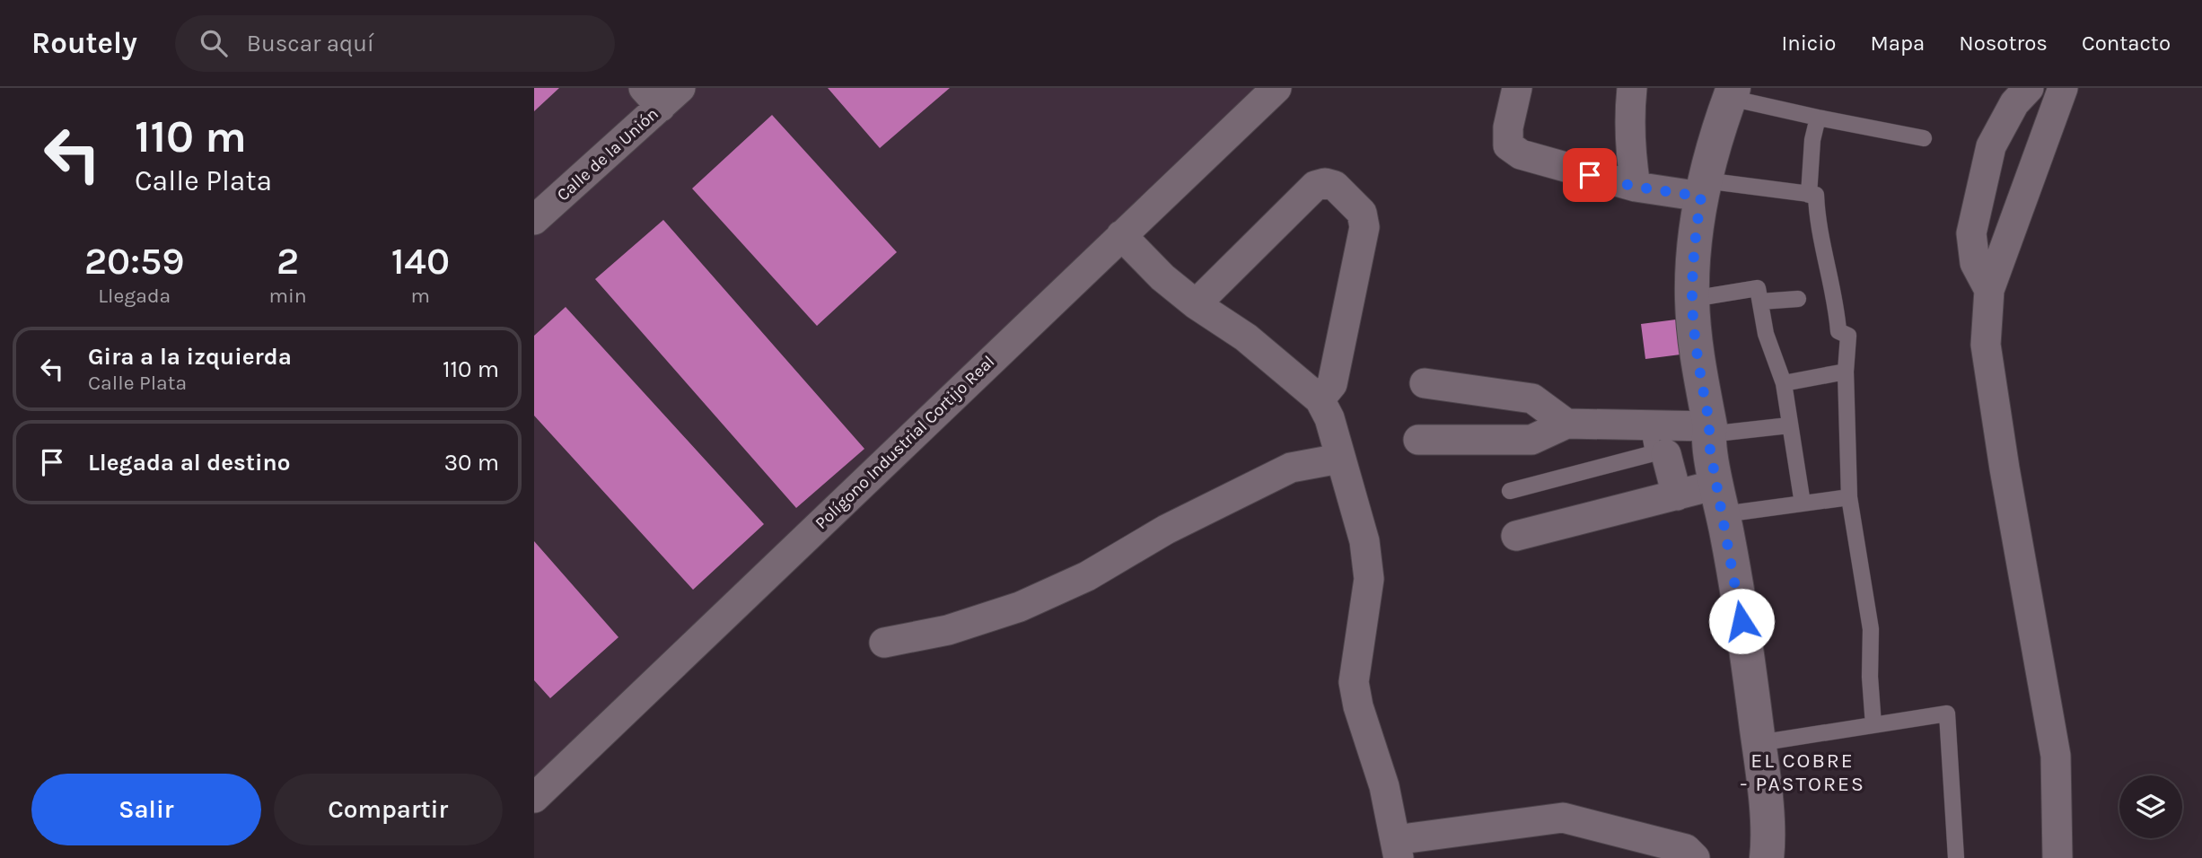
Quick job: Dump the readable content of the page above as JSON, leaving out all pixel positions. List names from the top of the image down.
{
  "streets": {
    "street": ["Calle de la Unión", "Polígono Industrial Cortijo Real"]
  },
  "districts": ["EL COBRE - PASTORES"],
  "page": {
    "header": "Routely",
    "search": "Buscar aquí",
    "nav": [
      "Inicio",
      "Mapa",
      "Nosotros",
      "Contacto"
    ],
    "turn": ["110 m", "Calle Plata"],
    "eta": [
      "20:59",
      "Llegada",
      "2",
      "min",
      "140",
      "m"
    ],
    "list": [
      {
        "name": "Gira a la izquierda",
        "note": "Calle Plata",
        "value": "110 m"
      },
      {
        "name": "Llegada al destino",
        "value": "30 m"
      }
    ],
    "buttons": ["Salir", "Compartir"]
  }
}
